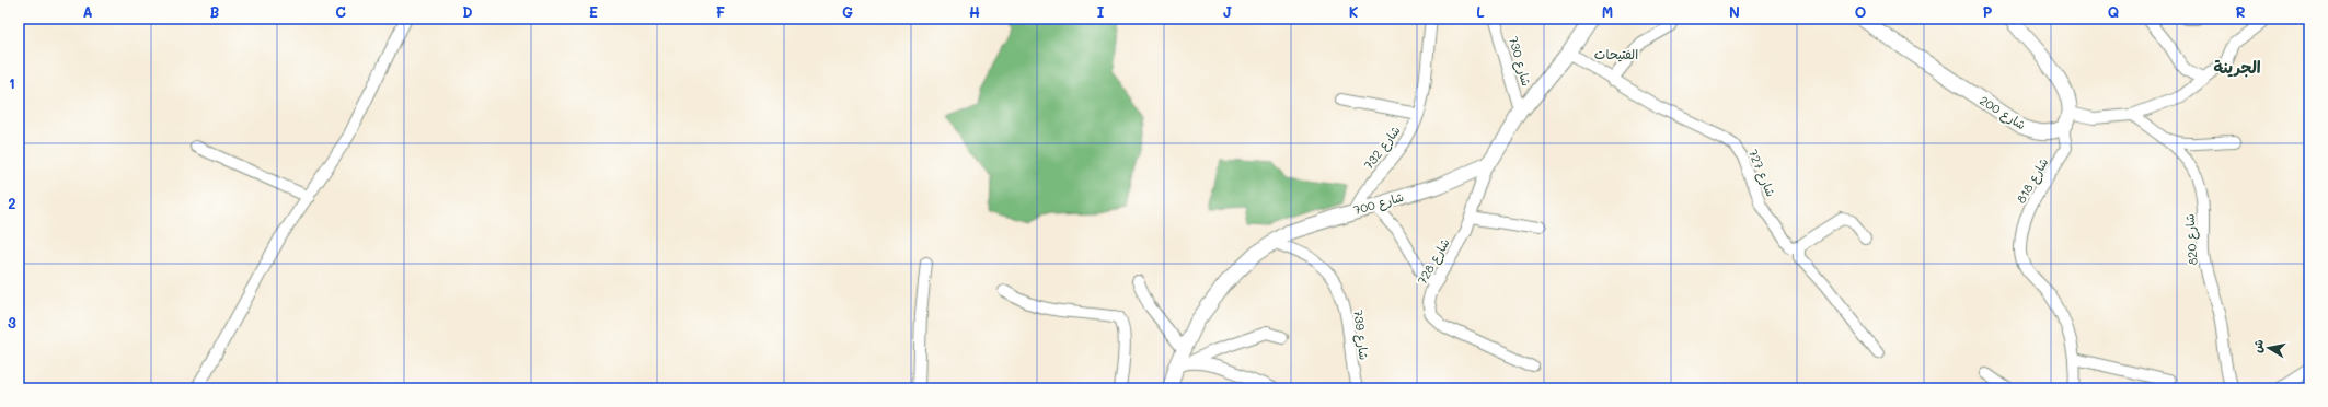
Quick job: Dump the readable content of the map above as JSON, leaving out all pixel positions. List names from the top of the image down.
{
  "streets": {
    "main road": ["شارع 200", "شارع 700"],
    "street": [
      "شارع 730",
      "شارع 732",
      "شارع 727",
      "شارع 818",
      "شارع 820",
      "شارع 728",
      "شارع 739"
    ]
  },
  "crossings": [
    ["شارع 200", "شارع 818"],
    ["شارع 732", "شارع 700"],
    ["شارع 700", "شارع 728"],
    ["شارع 700", "شارع 739"]
  ],
  "districts": ["الفتيحات", "الجرينة"],
  "north": "left",
  "grid": {
    "columns": [
      "A",
      "B",
      "C",
      "D",
      "E",
      "F",
      "G",
      "H",
      "I",
      "J",
      "K",
      "L",
      "M",
      "N",
      "O",
      "P",
      "Q",
      "R"
    ],
    "rows": ["1", "2", "3"]
  }
}
